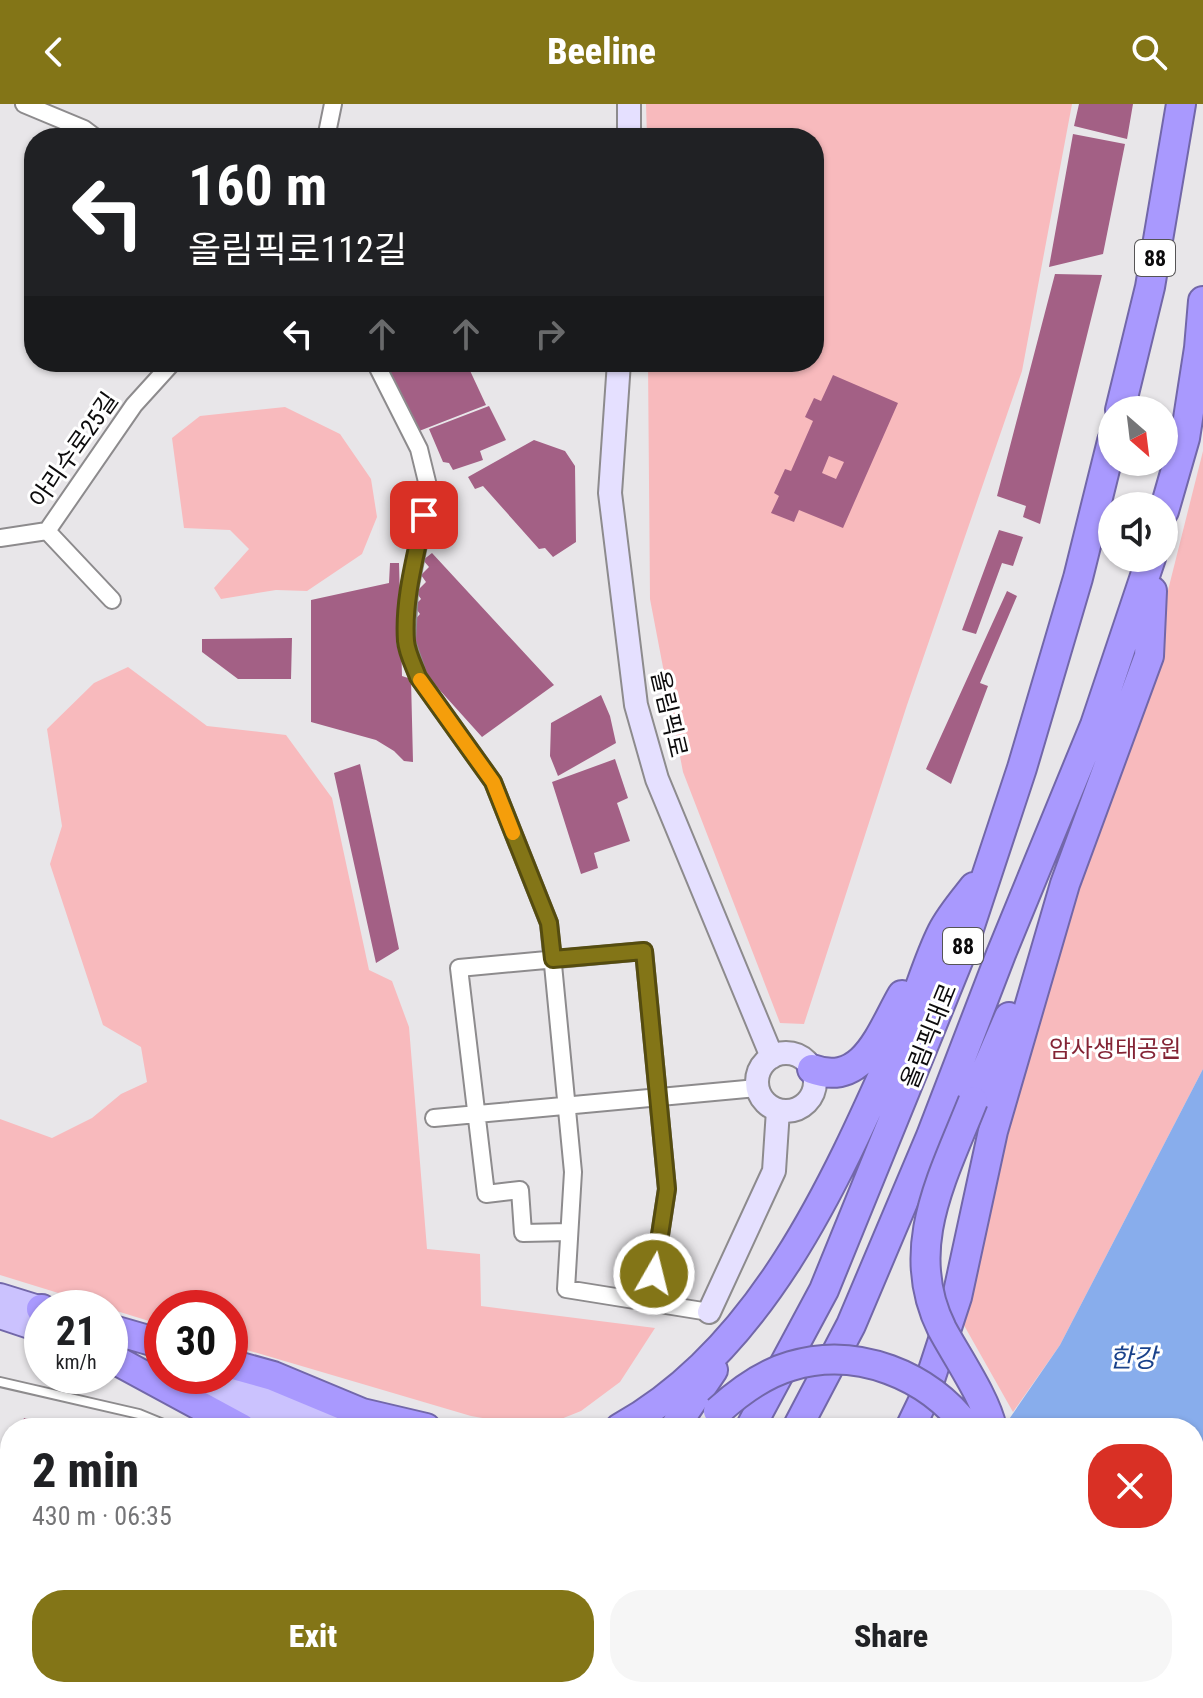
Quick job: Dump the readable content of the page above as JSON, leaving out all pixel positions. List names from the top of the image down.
{
  "streets": {
    "highway": ["88", "올림픽대로"],
    "main road": ["올림픽로"],
    "street": ["아리수로25길"]
  },
  "water": ["한강"],
  "parks": ["암사생태공원"],
  "north": "bottom right",
  "page": {
    "header": "Beeline",
    "turn": ["160 m", "올림픽로112길"],
    "speed": "21 km/h",
    "limit": "30",
    "heading": ["2 min", "430 m · 06:35"],
    "buttons": ["Exit", "Share"]
  }
}
